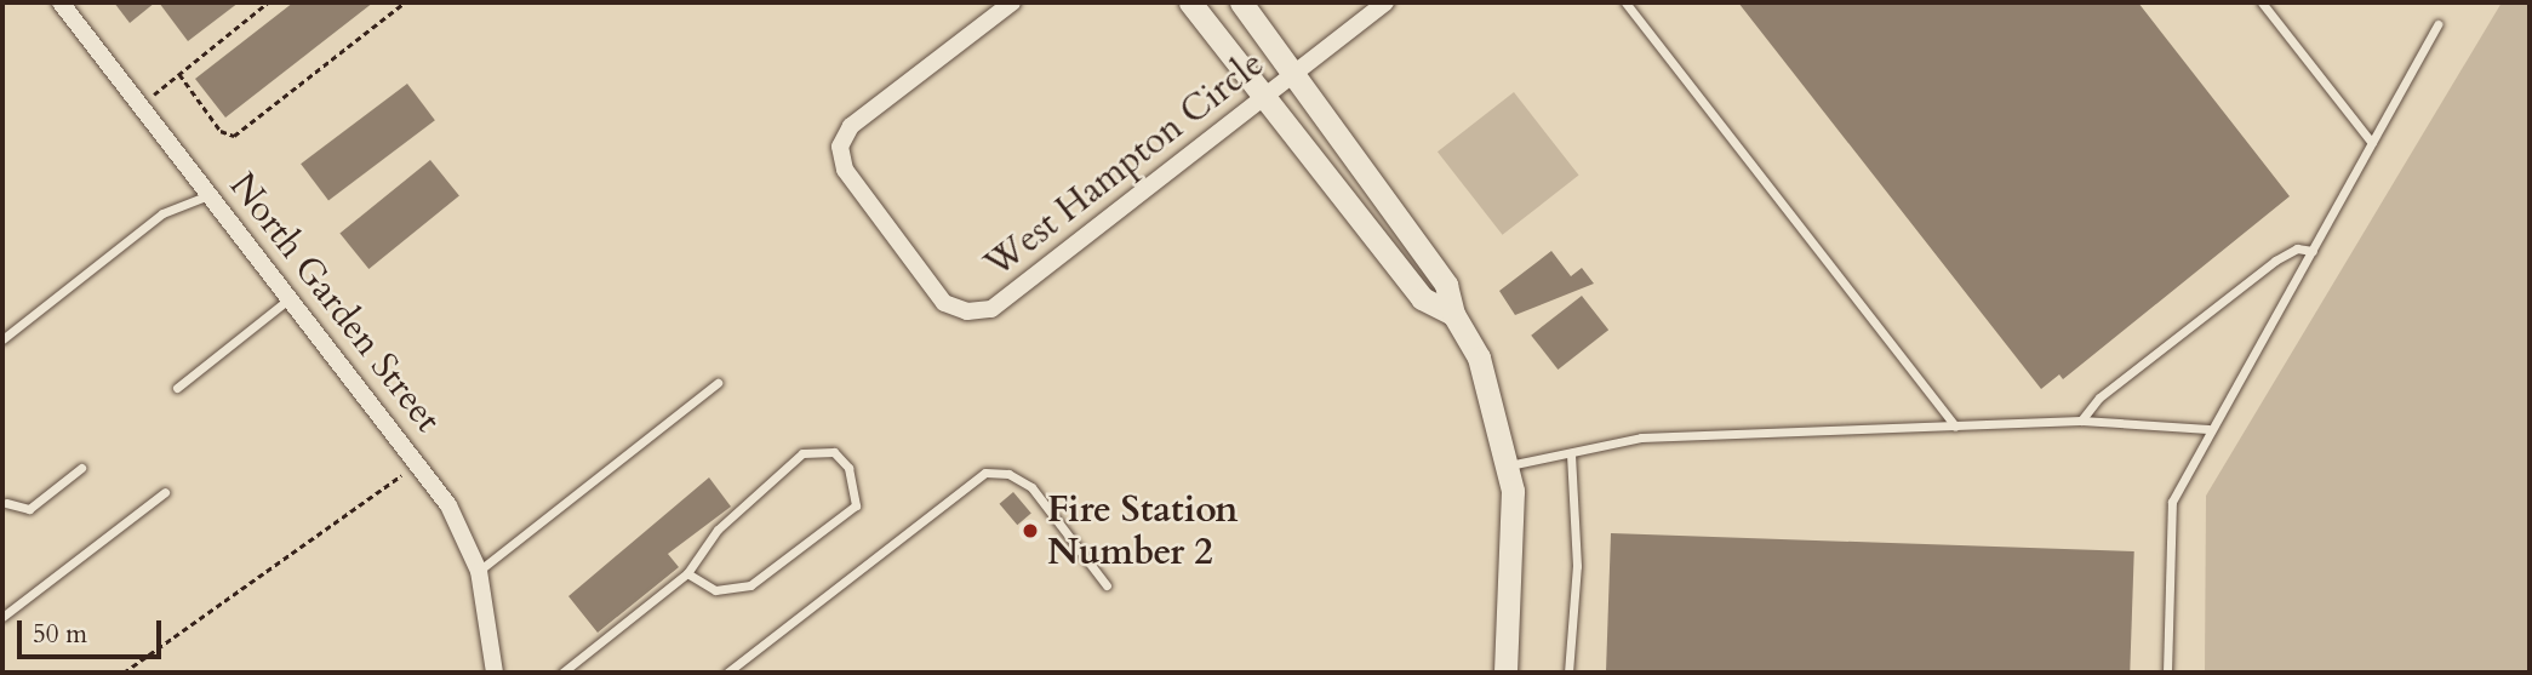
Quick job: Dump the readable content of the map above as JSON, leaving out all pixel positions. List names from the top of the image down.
{
  "streets": {
    "street": ["West Hampton Circle", "North Garden Street"]
  },
  "places": ["Fire Station Number 2"],
  "scale_bar": "50 m"
}
